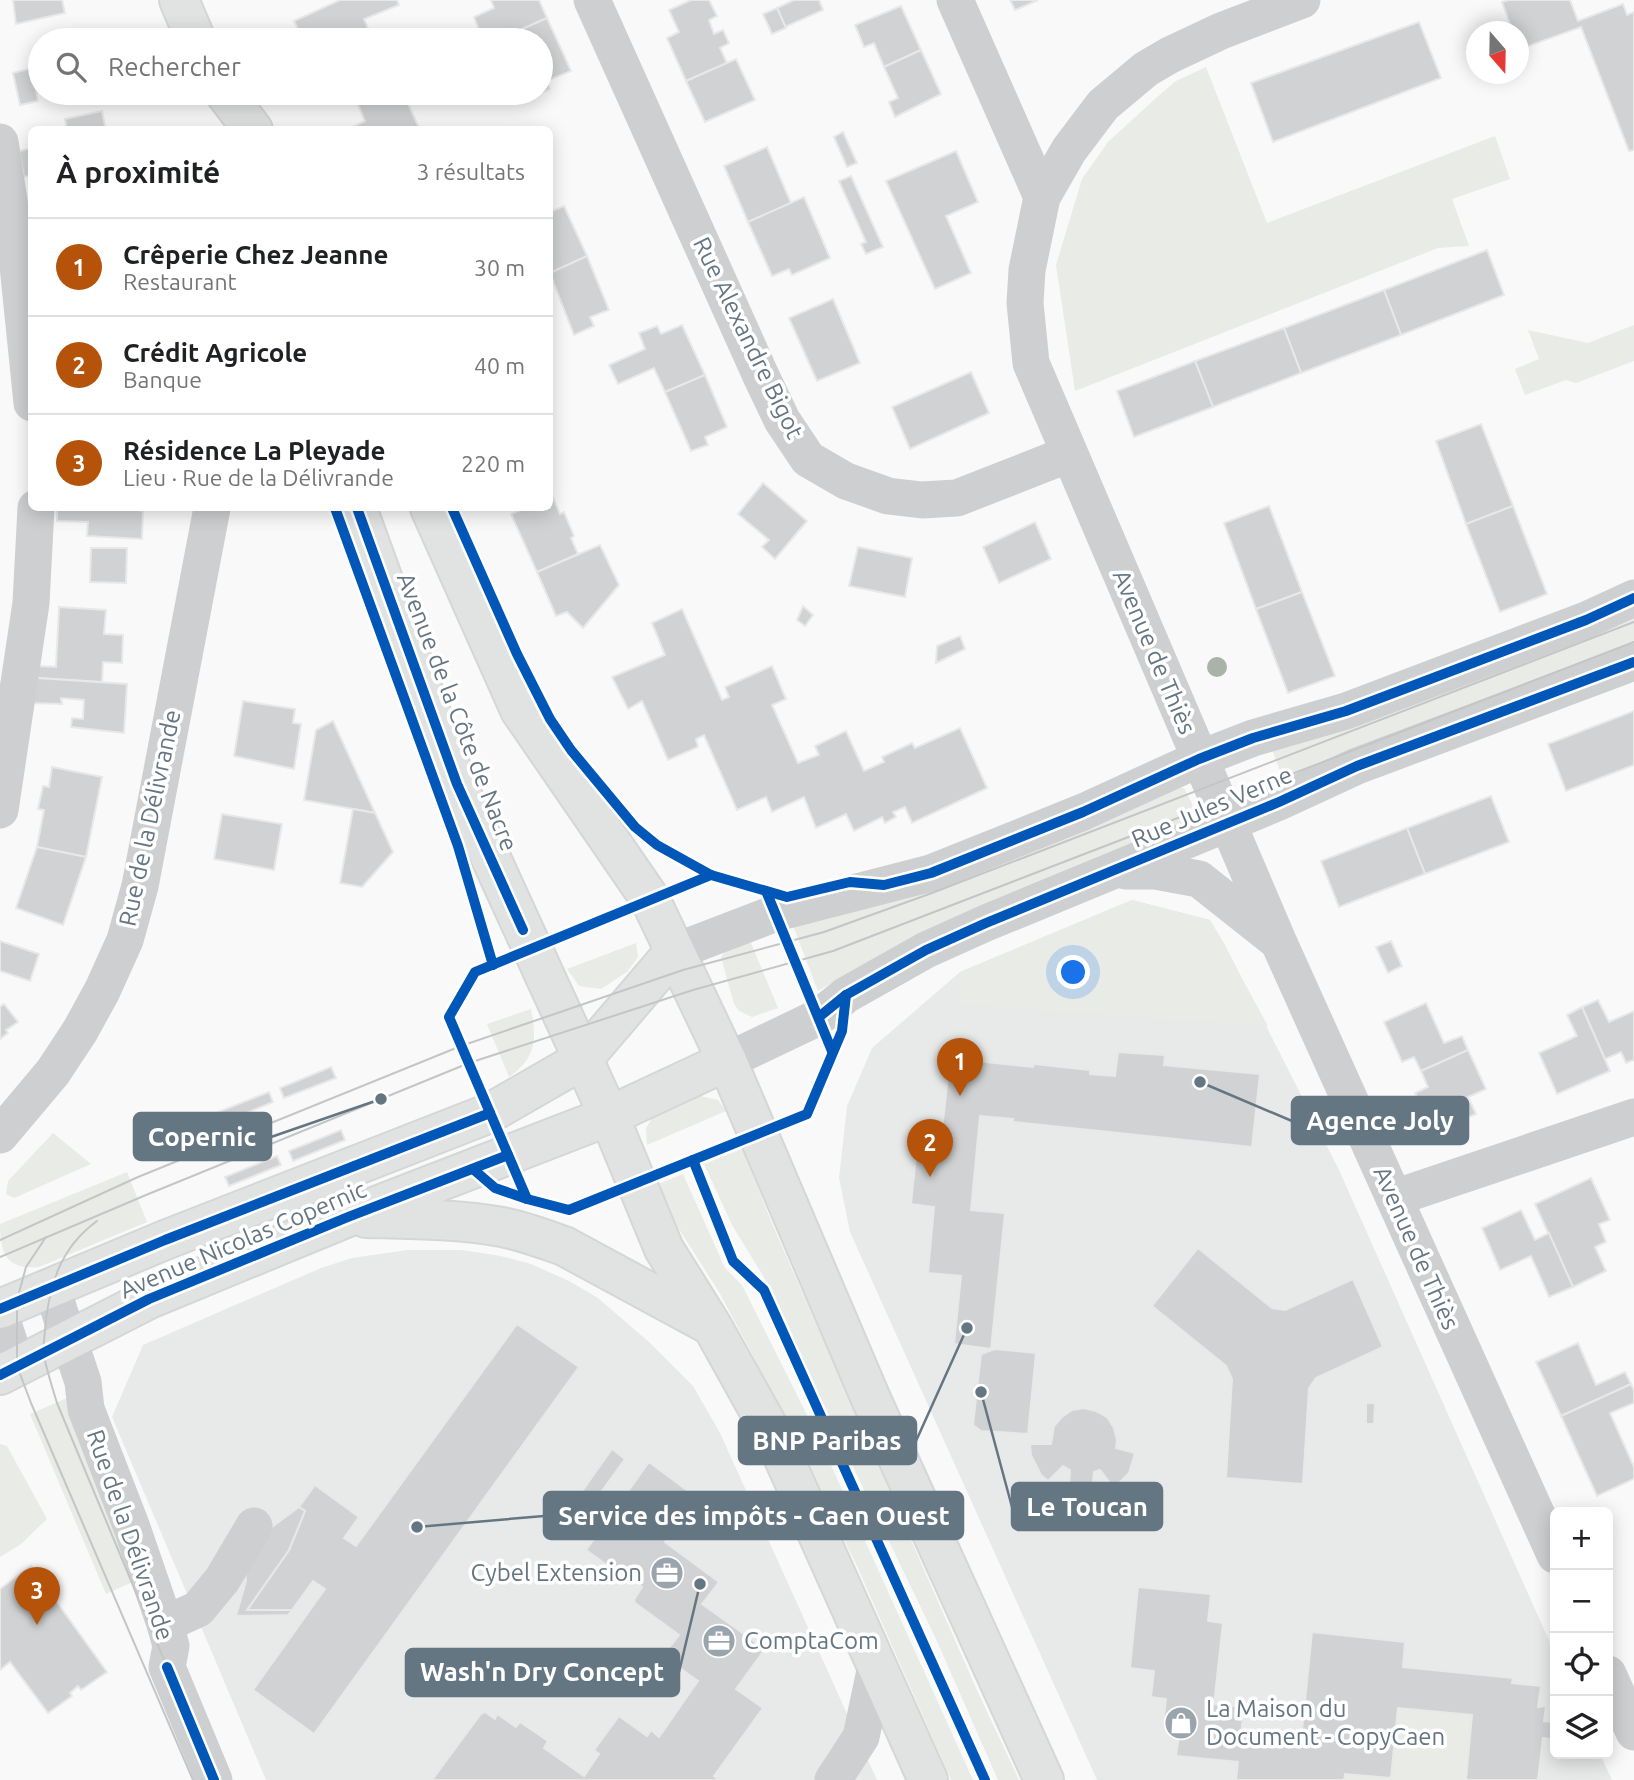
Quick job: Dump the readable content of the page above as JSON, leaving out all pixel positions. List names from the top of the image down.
{
  "streets": {
    "main road": ["Avenue de la Côte de Nacre", "Avenue Nicolas Copernic"],
    "street": [
      "Rue Alexandre Bigot",
      "Avenue de Thiès",
      "Rue Jules Verne",
      "Rue de la Délivrande"
    ]
  },
  "crossings": [
    ["Rue Alexandre Bigot", "Avenue de Thiès"],
    ["Avenue de Thiès", "Rue Jules Verne"],
    ["Avenue de la Côte de Nacre", "Rue Jules Verne"],
    ["Avenue de la Côte de Nacre", "Avenue Nicolas Copernic"],
    ["Rue Jules Verne", "Avenue Nicolas Copernic"],
    ["Rue de la Délivrande", "Avenue Nicolas Copernic"]
  ],
  "places": {
    "other": [
      "Agence Joly",
      "Copernic",
      "BNP Paribas",
      "Le Toucan",
      "Service des impôts - Caen Ouest",
      "Wash'n Dry Concept"
    ],
    "office": ["Cybel Extension", "ComptaCom"],
    "shop": ["La Maison du Document - CopyCaen"]
  },
  "north": "bottom",
  "page": {
    "search": "Rechercher",
    "heading": ["À proximité", "3 résultats"],
    "list": [
      {
        "mark": "1",
        "name": "Crêperie Chez Jeanne",
        "note": "Restaurant",
        "value": "30 m"
      },
      {
        "mark": "2",
        "name": "Crédit Agricole",
        "note": "Banque",
        "value": "40 m"
      },
      {
        "mark": "3",
        "name": "Résidence La Pleyade",
        "note": "Lieu · Rue de la Délivrande",
        "value": "220 m"
      }
    ],
    "pins": ["1", "2", "3"],
    "map_buttons": ["+", "−"]
  }
}
